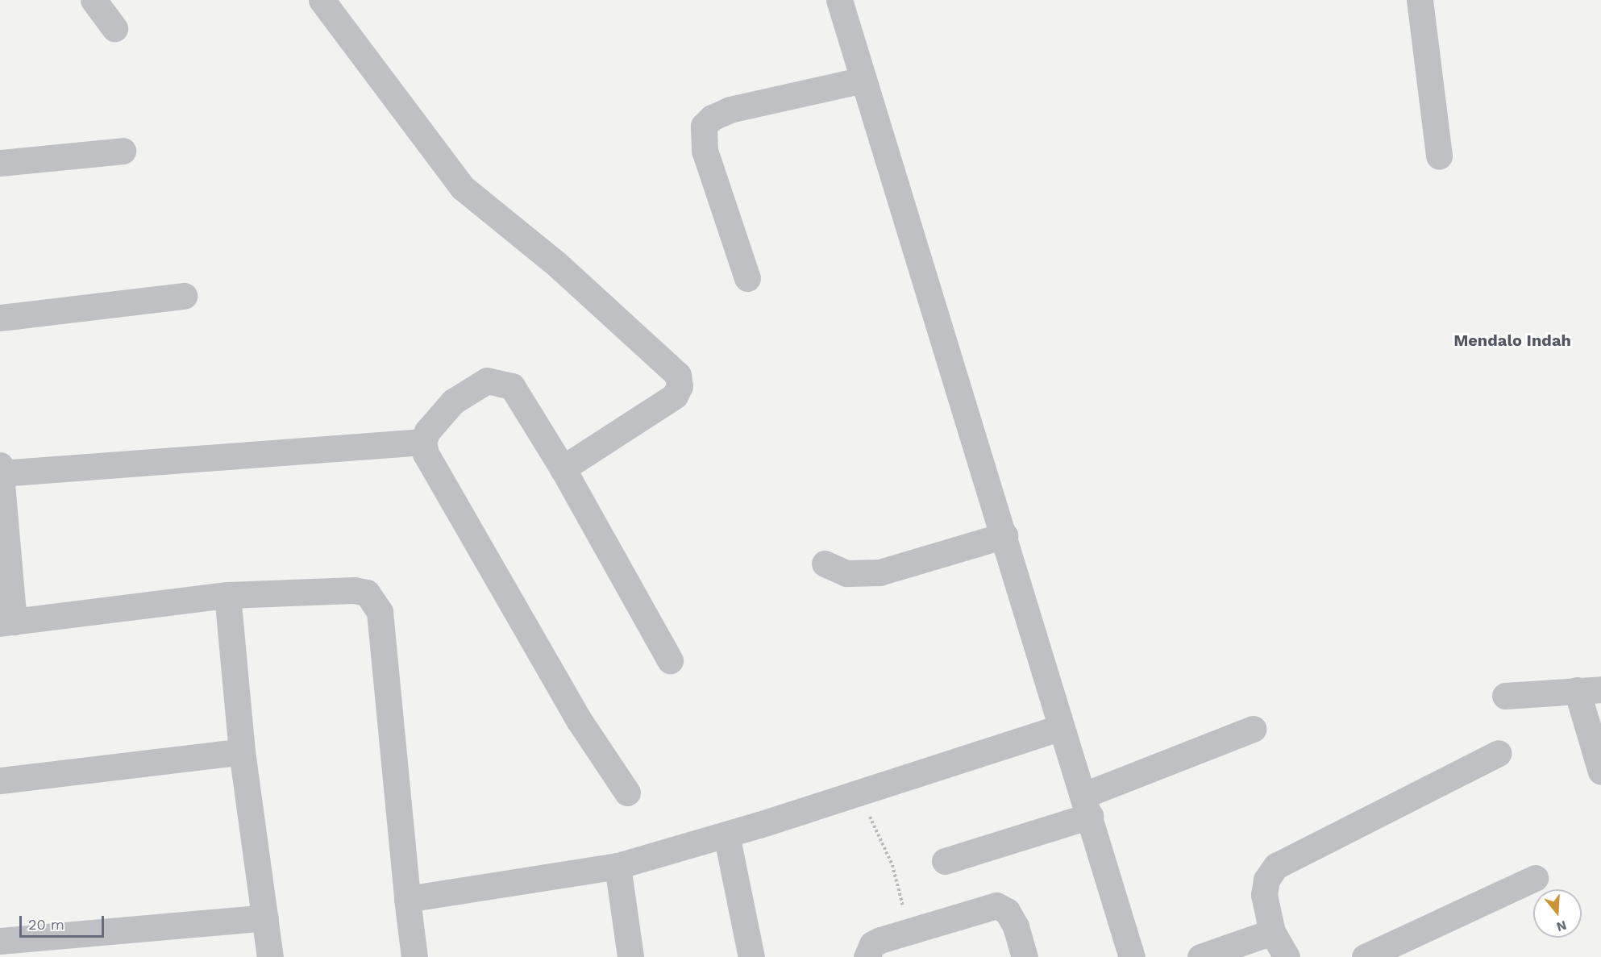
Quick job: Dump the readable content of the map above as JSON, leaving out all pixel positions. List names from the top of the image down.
{
  "districts": ["Mendalo Indah"],
  "scale_bar": "20 m",
  "north": "bottom"
}
